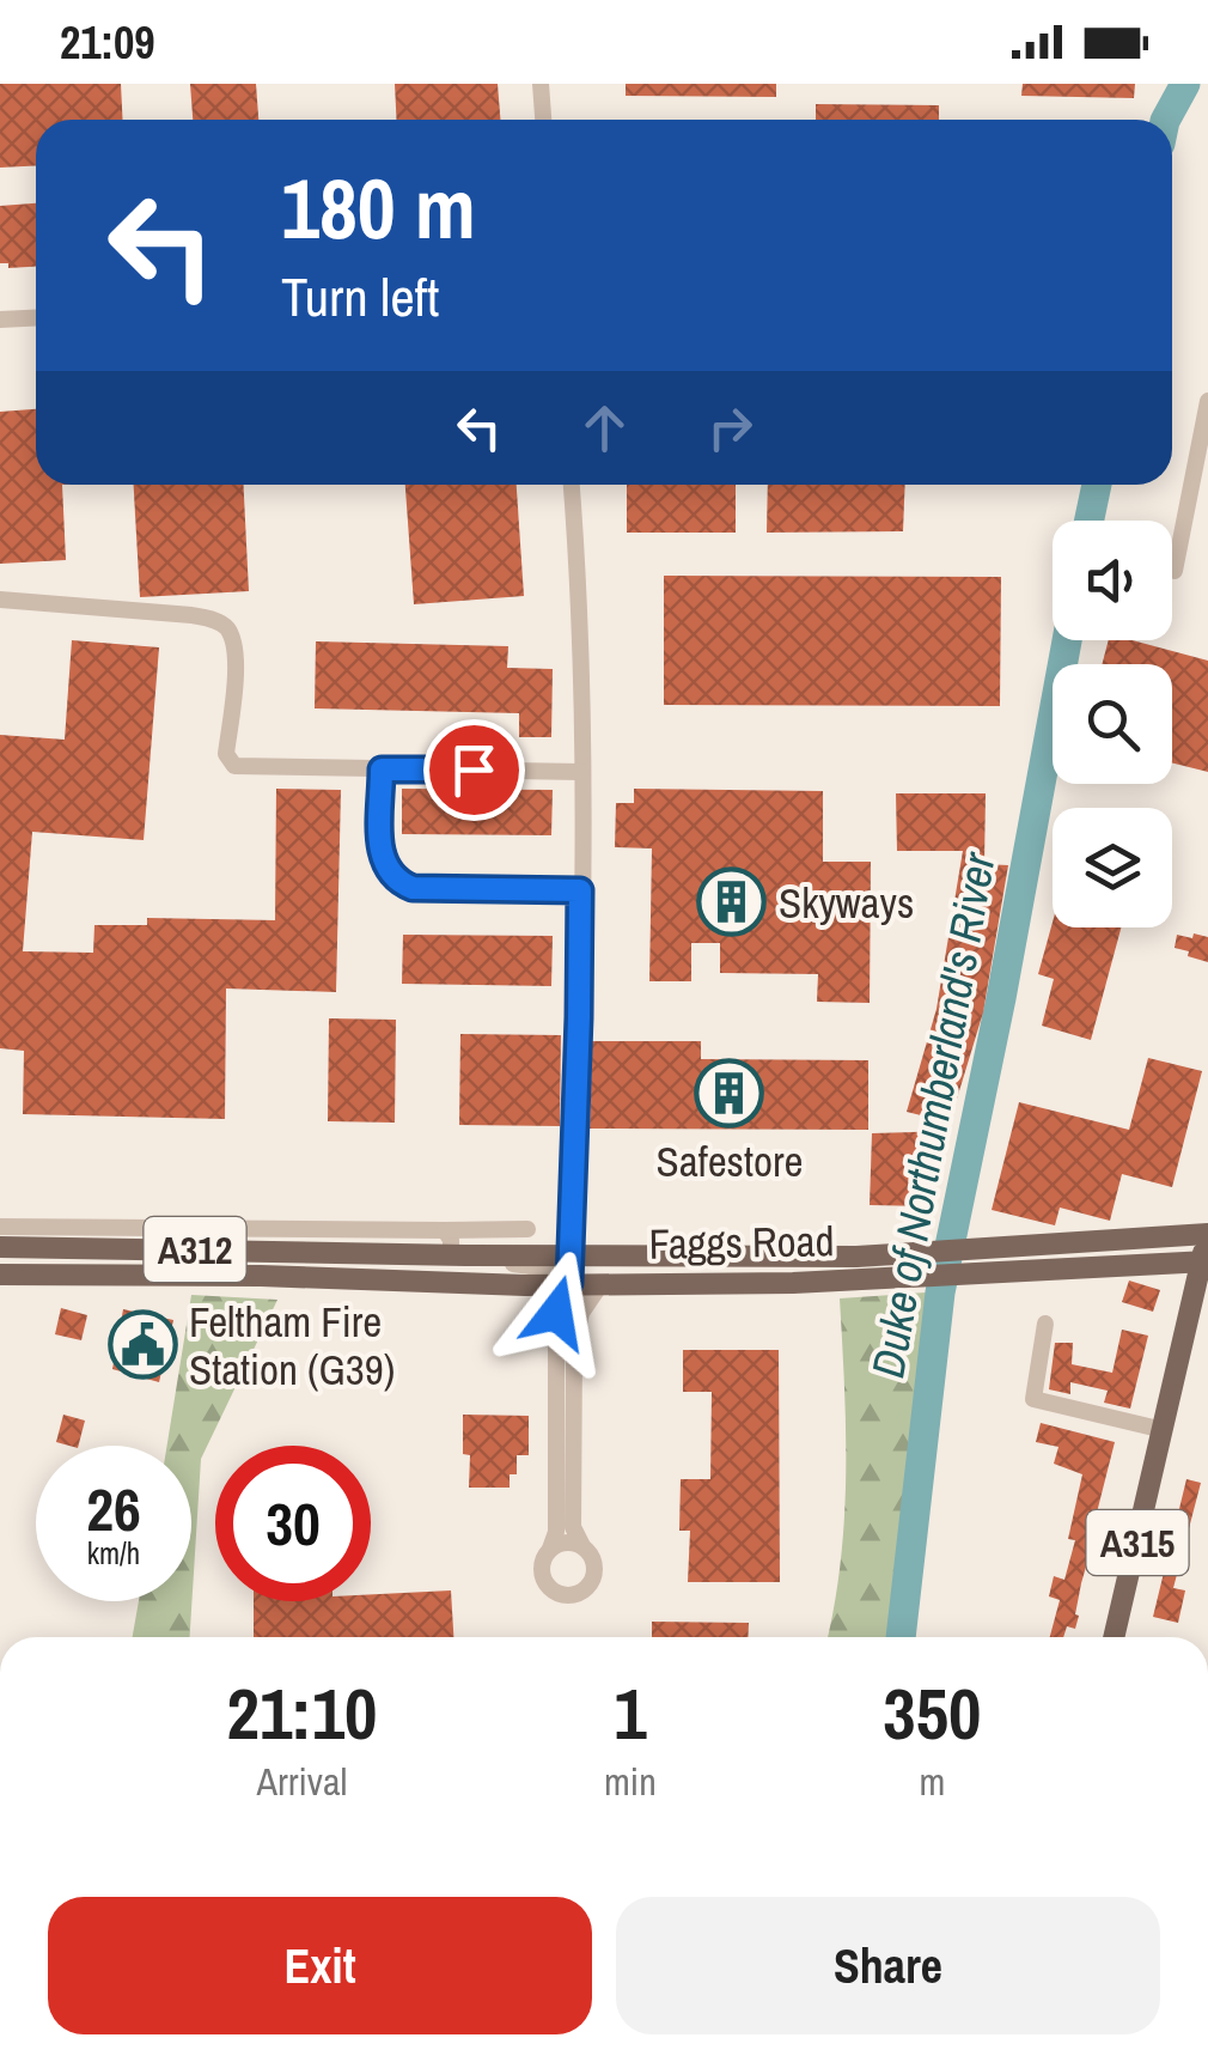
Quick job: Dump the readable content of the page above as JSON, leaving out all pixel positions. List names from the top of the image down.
{
  "streets": {
    "main road": ["Faggs Road", "A312", "A315"]
  },
  "crossings": [
    ["Faggs Road", "A315"]
  ],
  "water": ["Duke of Northumberland's River"],
  "places": {
    "building": ["Skyways", "Safestore"],
    "public building": ["Feltham Fire Station (G39)"]
  },
  "page": {
    "status": "21:09",
    "turn": ["180 m", "Turn left"],
    "speed": "26 km/h",
    "limit": "30",
    "eta": [
      "21:10",
      "Arrival",
      "1",
      "min",
      "350",
      "m"
    ],
    "buttons": ["Exit", "Share"]
  }
}
